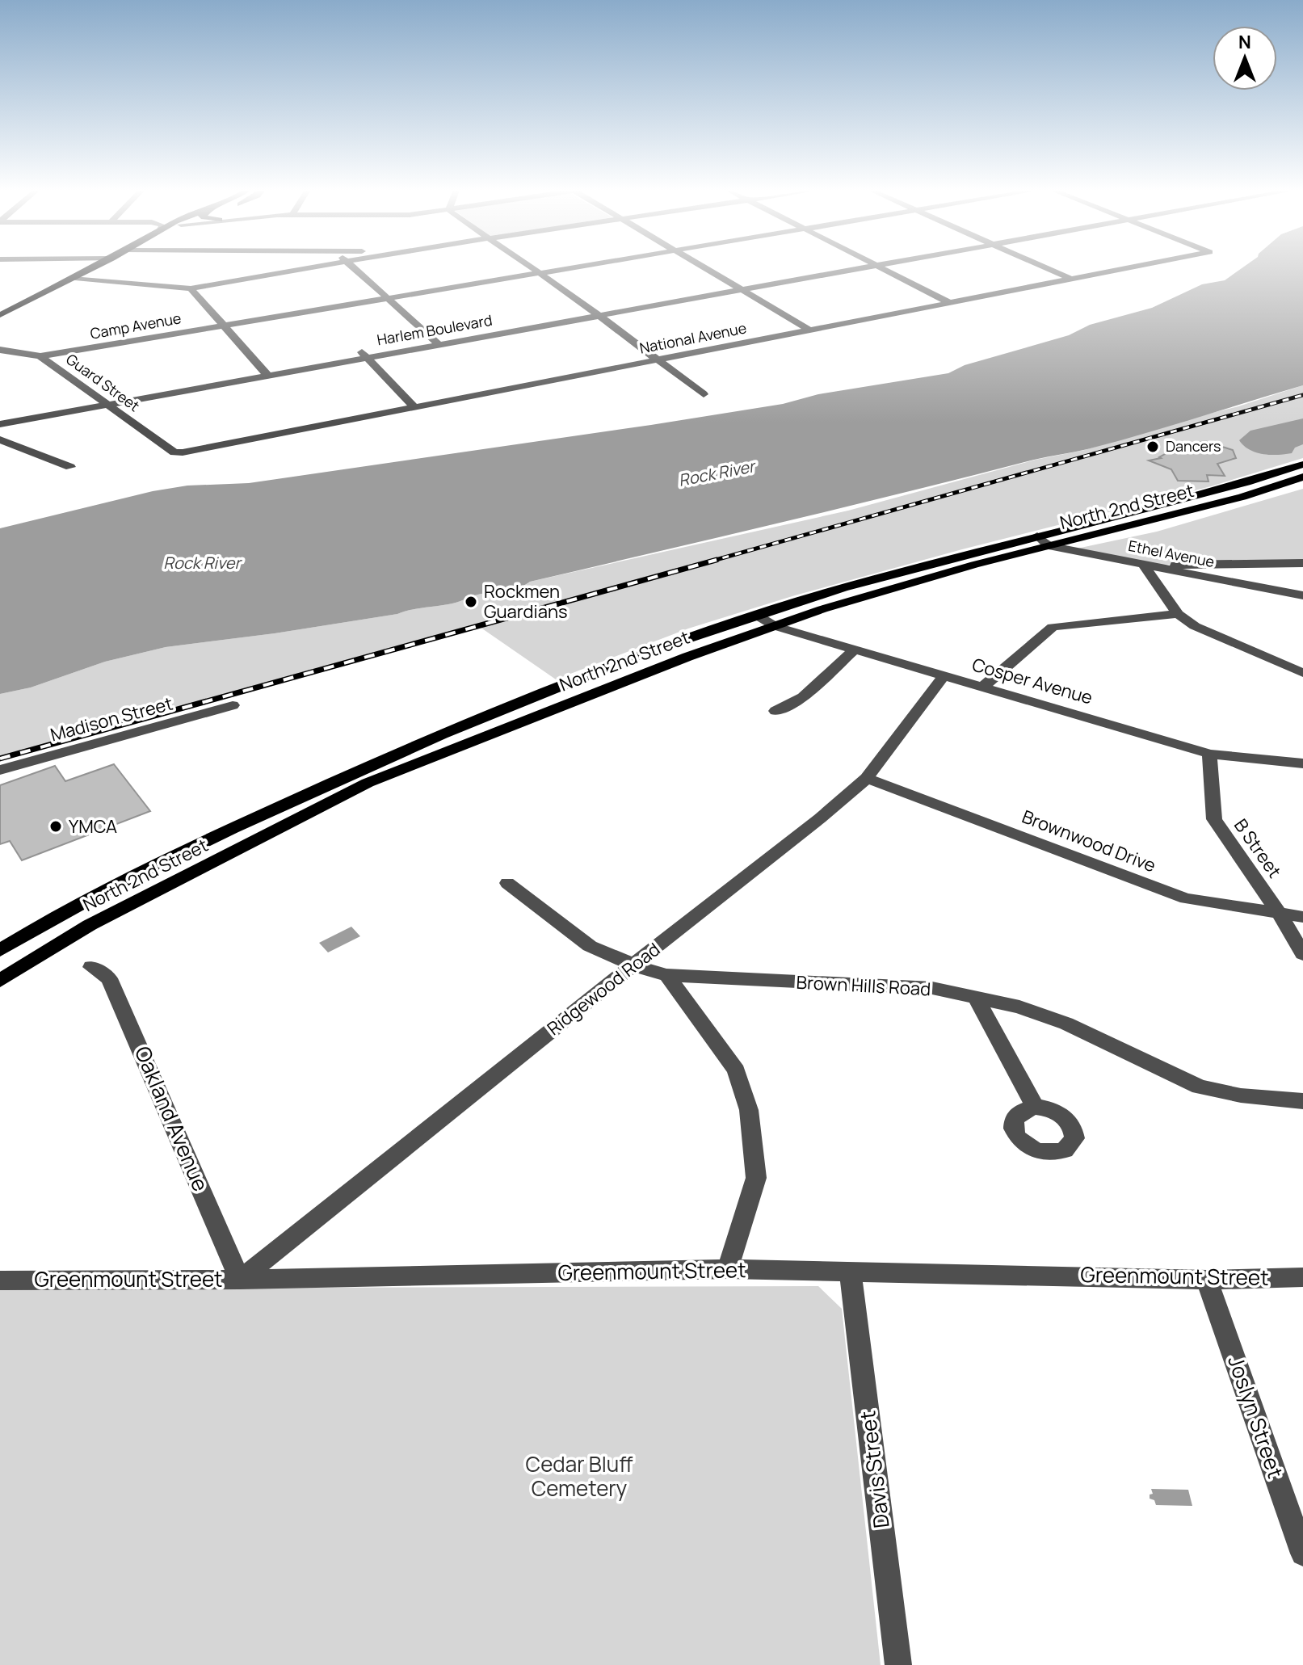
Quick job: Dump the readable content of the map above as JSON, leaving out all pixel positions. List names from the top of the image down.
{
  "streets": {
    "main road": ["North 2nd Street"],
    "street": [
      "Camp Avenue",
      "Harlem Boulevard",
      "National Avenue",
      "Guard Street",
      "Ethel Avenue",
      "Cosper Avenue",
      "Madison Street",
      "Brownwood Drive",
      "B Street",
      "Brown Hills Road",
      "Ridgewood Road",
      "Oakland Avenue",
      "Greenmount Street",
      "Joslyn Street",
      "Davis Street"
    ]
  },
  "crossings": [
    ["Camp Avenue", "Guard Street"],
    ["Harlem Boulevard", "Guard Street"],
    ["National Avenue", "Guard Street"],
    ["North 2nd Street", "Ethel Avenue"],
    ["North 2nd Street", "Cosper Avenue"],
    ["Cosper Avenue", "B Street"],
    ["Cosper Avenue", "Ridgewood Road"],
    ["Brownwood Drive", "B Street"],
    ["Brownwood Drive", "Ridgewood Road"],
    ["Brown Hills Road", "Ridgewood Road"],
    ["Ridgewood Road", "Oakland Avenue"],
    ["Ridgewood Road", "Greenmount Street"],
    ["Oakland Avenue", "Greenmount Street"],
    ["Greenmount Street", "Joslyn Street"],
    ["Greenmount Street", "Davis Street"]
  ],
  "water": ["Rock River"],
  "parks": ["Cedar Bluff Cemetery"],
  "places": ["Dancers", "Rockmen Guardians", "YMCA"],
  "north": "top"
}
